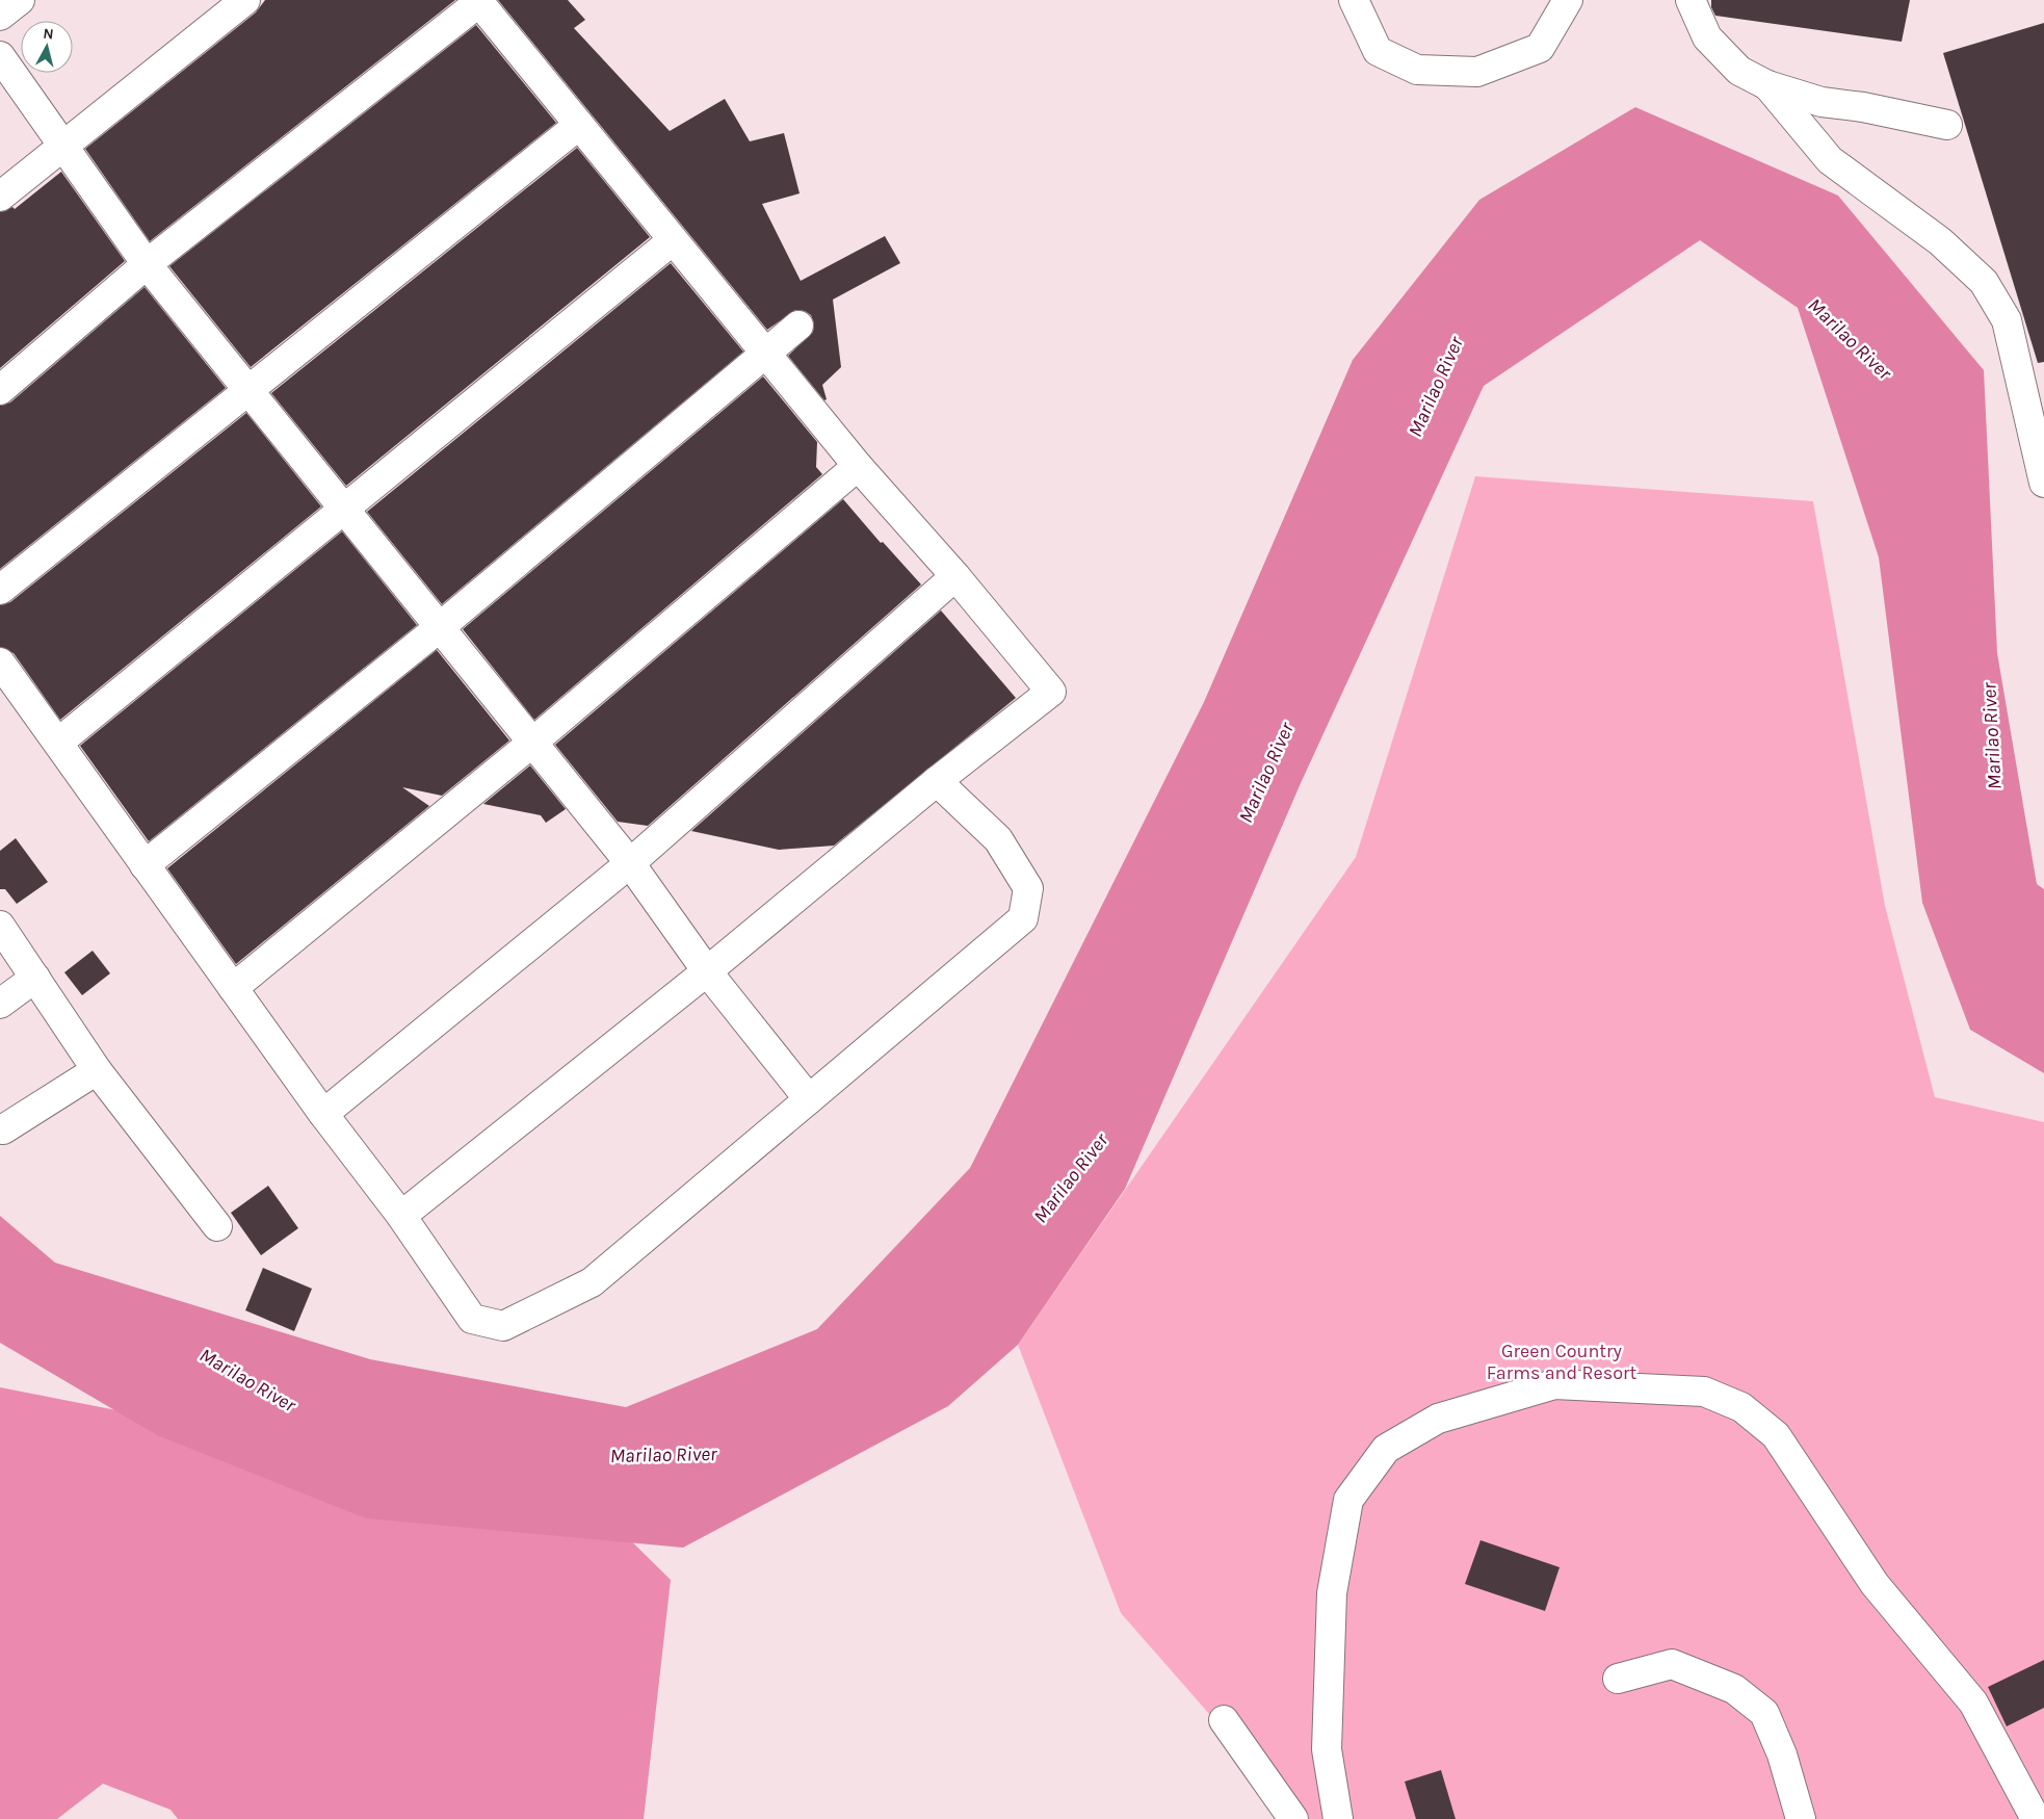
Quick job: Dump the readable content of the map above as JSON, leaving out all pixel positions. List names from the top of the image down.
{
  "water": ["Marilao River"],
  "parks": ["Green Country Farms and Resort"],
  "north": "top"
}
